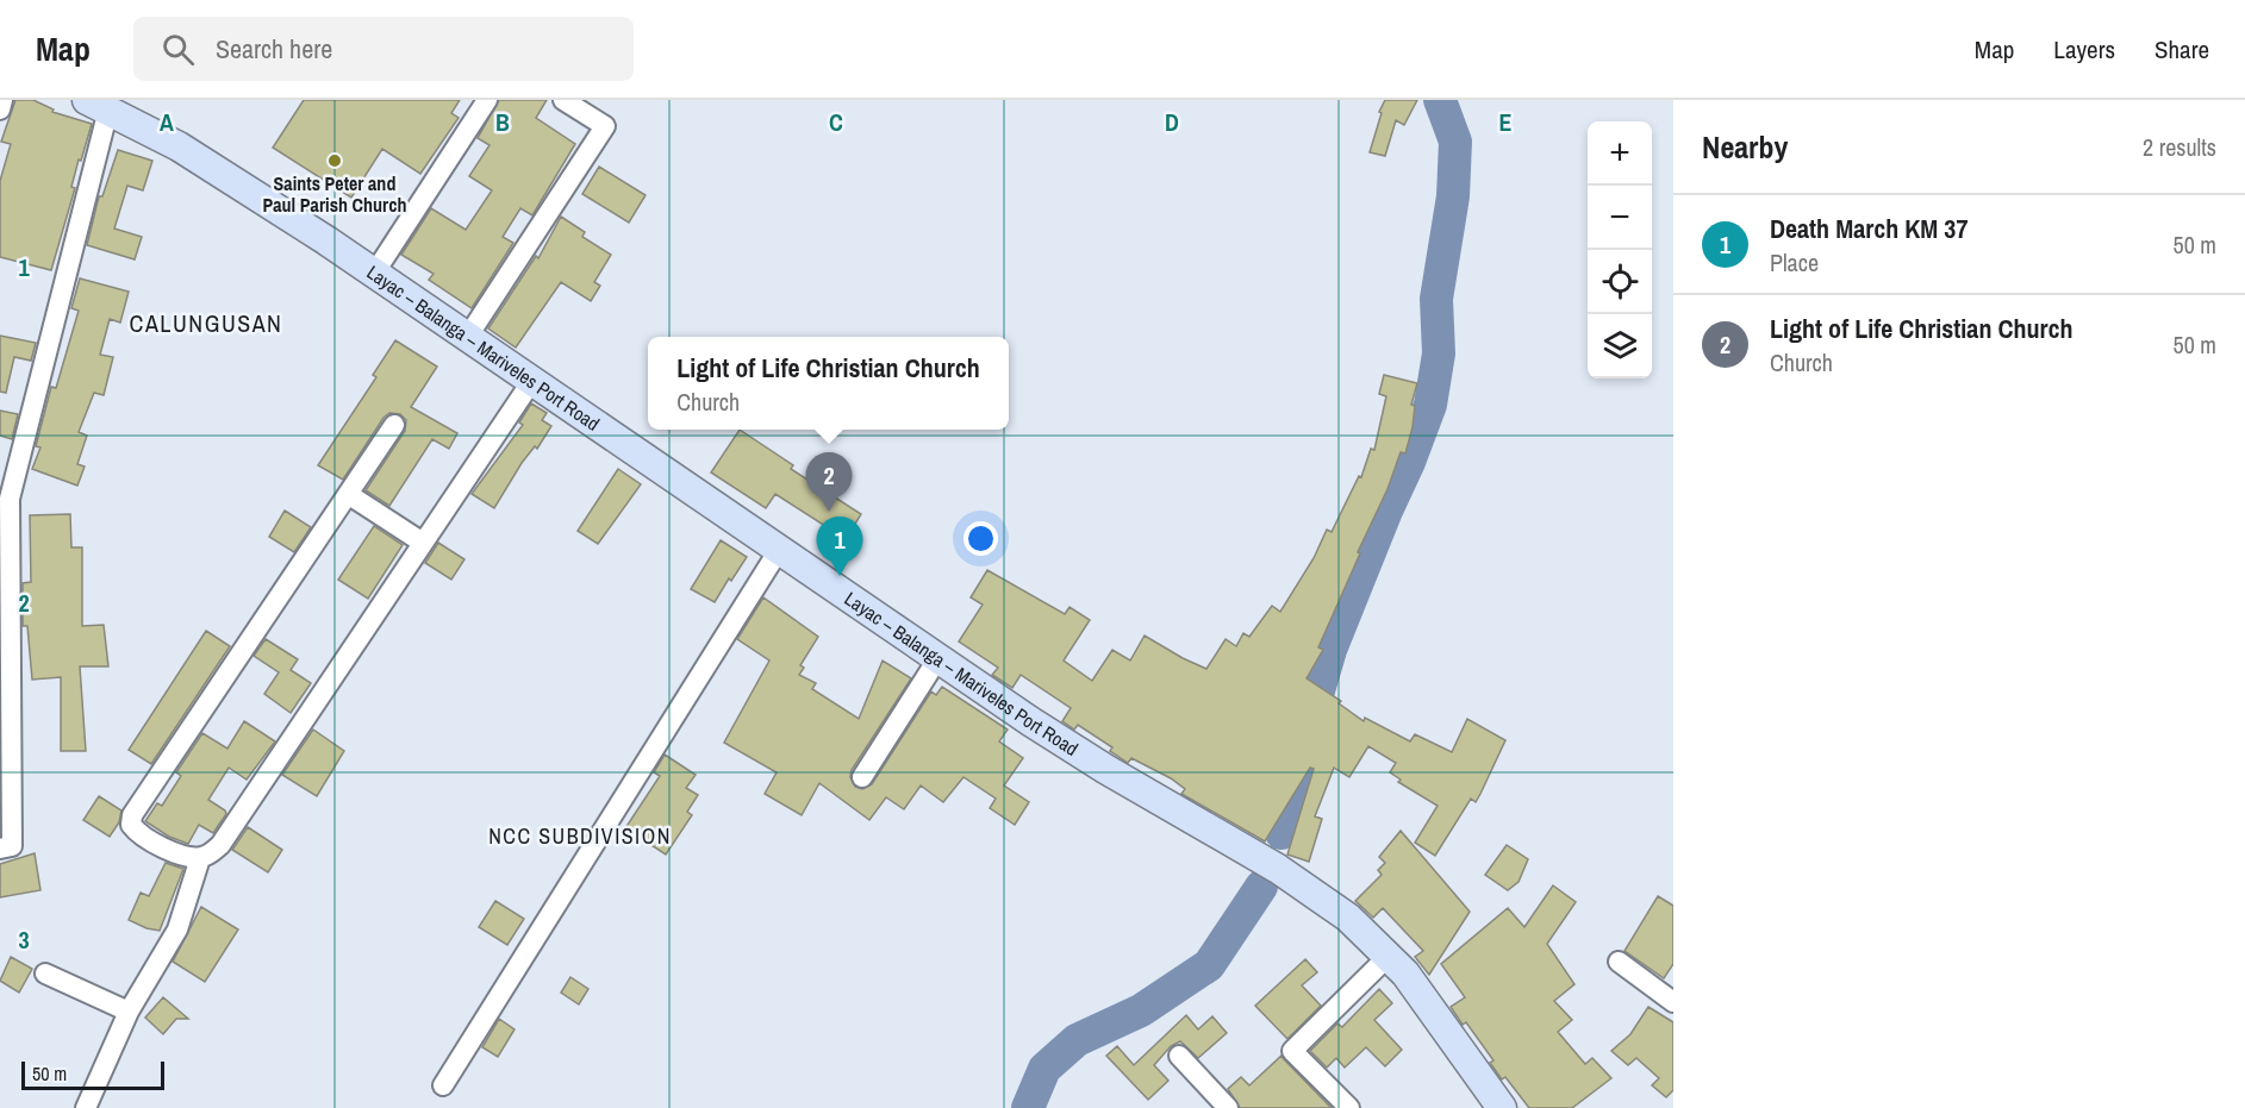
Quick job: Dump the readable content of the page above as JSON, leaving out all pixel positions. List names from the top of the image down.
{
  "streets": {
    "main road": ["Layac – Balanga – Mariveles Port Road"]
  },
  "districts": ["CALUNGUSAN", "NCC SUBDIVISION"],
  "places": ["Saints Peter and Paul Parish Church"],
  "scale_bar": "50 m",
  "page": {
    "header": "Map",
    "search": "Search here",
    "nav": ["Map", "Layers", "Share"],
    "heading": ["Nearby", "2 results"],
    "map_buttons": ["+", "−"],
    "list": [
      {
        "mark": "1",
        "name": "Death March KM 37",
        "note": "Place",
        "value": "50 m"
      },
      {
        "mark": "2",
        "name": "Light of Life Christian Church",
        "note": "Church",
        "value": "50 m"
      }
    ],
    "popup": ["Light of Life Christian Church", "Church"],
    "pins": ["2", "1"],
    "scale": "50 m"
  },
  "grid": {
    "columns": [
      "A",
      "B",
      "C",
      "D",
      "E"
    ],
    "rows": ["1", "2", "3"]
  }
}
